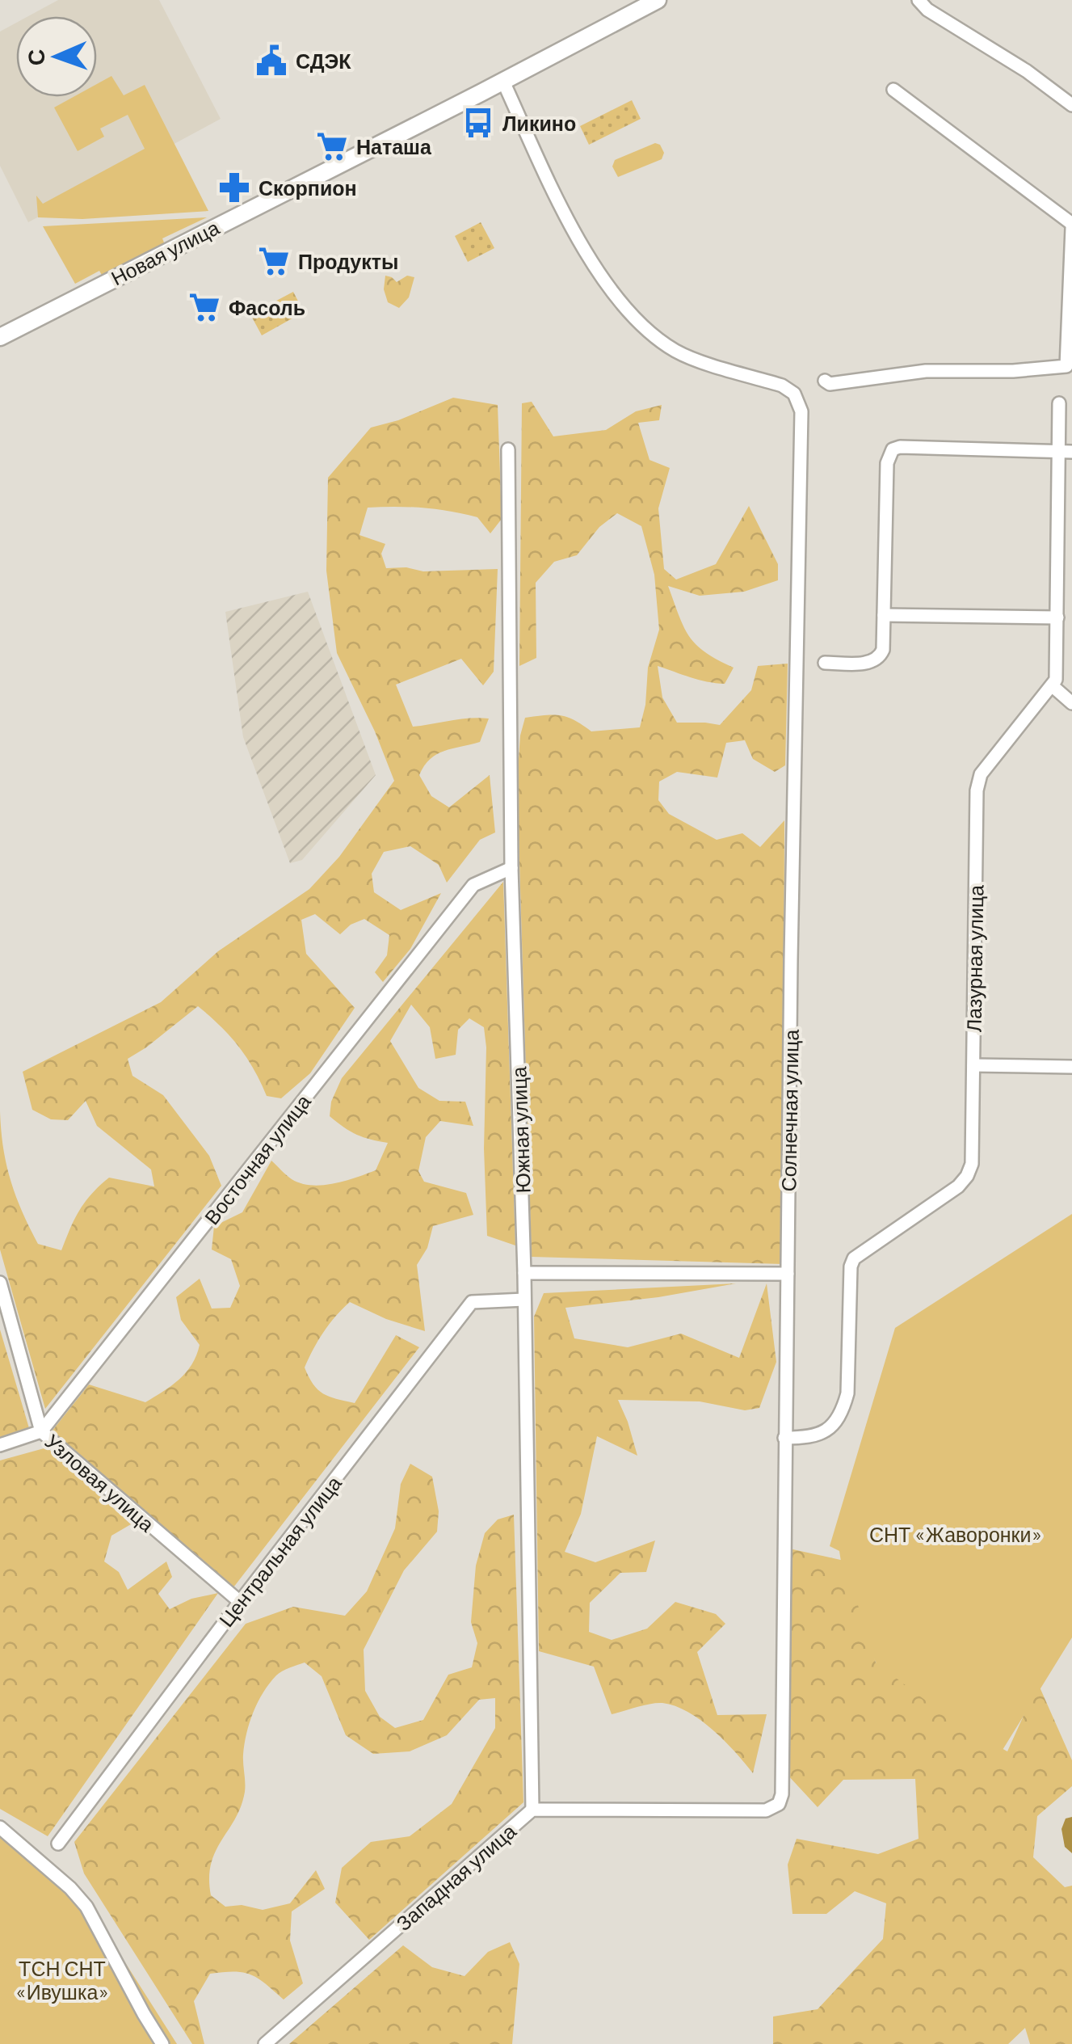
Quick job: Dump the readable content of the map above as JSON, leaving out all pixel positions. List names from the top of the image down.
{
  "streets": {
    "street": [
      "Новая улица",
      "Лазурная улица",
      "Солнечная улица",
      "Южная улица",
      "Восточная улица",
      "Узловая улица",
      "Центральная улица",
      "Западная улица"
    ]
  },
  "crossings": [
    ["Новая улица", "Солнечная улица"],
    ["Лазурная улица", "Солнечная улица"],
    ["Солнечная улица", "Западная улица"],
    ["Южная улица", "Восточная улица"],
    ["Южная улица", "Центральная улица"],
    ["Южная улица", "Западная улица"],
    ["Восточная улица", "Узловая улица"],
    ["Узловая улица", "Центральная улица"]
  ],
  "parks": ["СНТ «Жаворонки»", "ТСН СНТ «Ивушка»"],
  "places": {
    "public building": ["СДЭК"],
    "bus stop": ["Ликино"],
    "supermarket": ["Наташа", "Продукты", "Фасоль"],
    "pharmacy": ["Скорпион"]
  },
  "north": "left"
}
